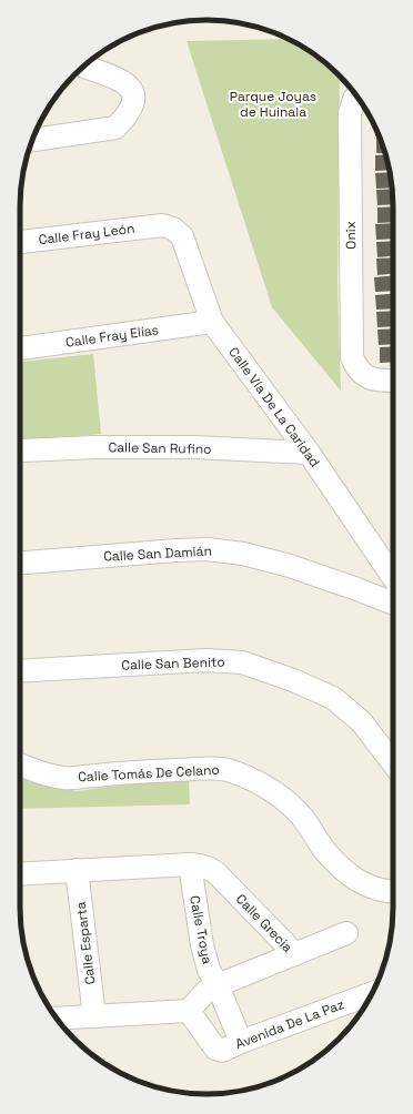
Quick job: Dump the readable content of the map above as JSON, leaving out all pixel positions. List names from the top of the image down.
{
  "streets": {
    "street": [
      "Calle Fray León",
      "Onix",
      "Calle Fray Elías",
      "Calle Vía De La Caridad",
      "Calle San Rufino",
      "Calle San Damián",
      "Calle San Benito",
      "Calle Tomás De Celano",
      "Calle Grecia",
      "Calle Troya",
      "Calle Esparta",
      "Avenida De La Paz"
    ]
  },
  "crossings": [
    ["Calle Fray León", "Calle Vía De La Caridad"],
    ["Calle Fray Elías", "Calle Vía De La Caridad"],
    ["Calle Vía De La Caridad", "Calle San Rufino"],
    ["Calle Grecia", "Calle Troya"],
    ["Calle Grecia", "Calle Esparta"],
    ["Calle Troya", "Avenida De La Paz"]
  ],
  "parks": ["Parque Joyas de Huinala"]
}
